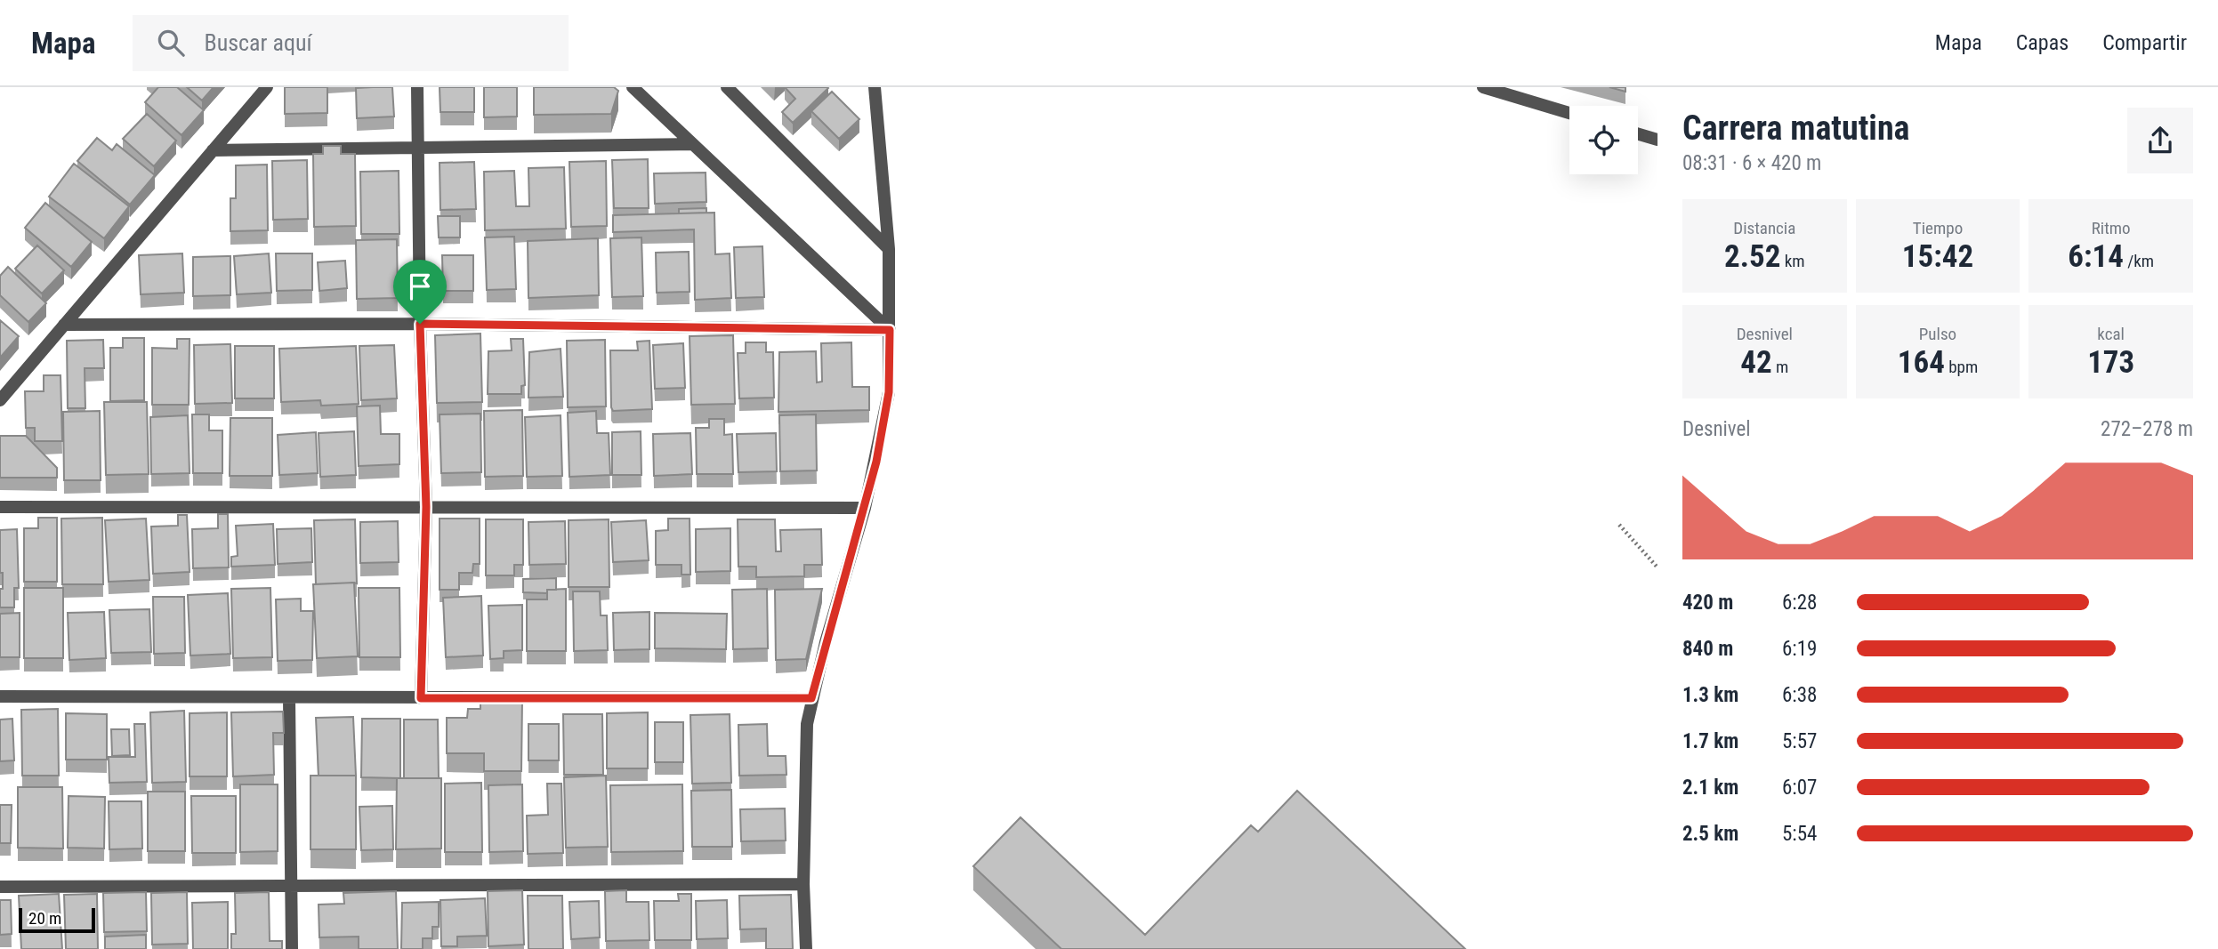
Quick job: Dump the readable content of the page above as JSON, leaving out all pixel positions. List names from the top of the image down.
{
  "scale_bar": "20 m",
  "page": {
    "header": "Mapa",
    "search": "Buscar aquí",
    "nav": ["Mapa", "Capas", "Compartir"],
    "heading": ["Carrera matutina", "08:31 · 6 × 420 m"],
    "stats": [
      ["Distancia", "2.52 km"],
      ["Tiempo", "15:42"],
      ["Ritmo", "6:14 /km"],
      ["Desnivel", "42 m"],
      ["Pulso", "164 bpm"],
      ["kcal", "173"]
    ],
    "chart": ["Desnivel", "272–278 m"],
    "list": [
      {
        "name": "420 m",
        "note": "6:28"
      },
      {
        "name": "840 m",
        "note": "6:19"
      },
      {
        "name": "1.3 km",
        "note": "6:38"
      },
      {
        "name": "1.7 km",
        "note": "5:57"
      },
      {
        "name": "2.1 km",
        "note": "6:07"
      },
      {
        "name": "2.5 km",
        "note": "5:54"
      }
    ],
    "scale": "20 m"
  }
}
